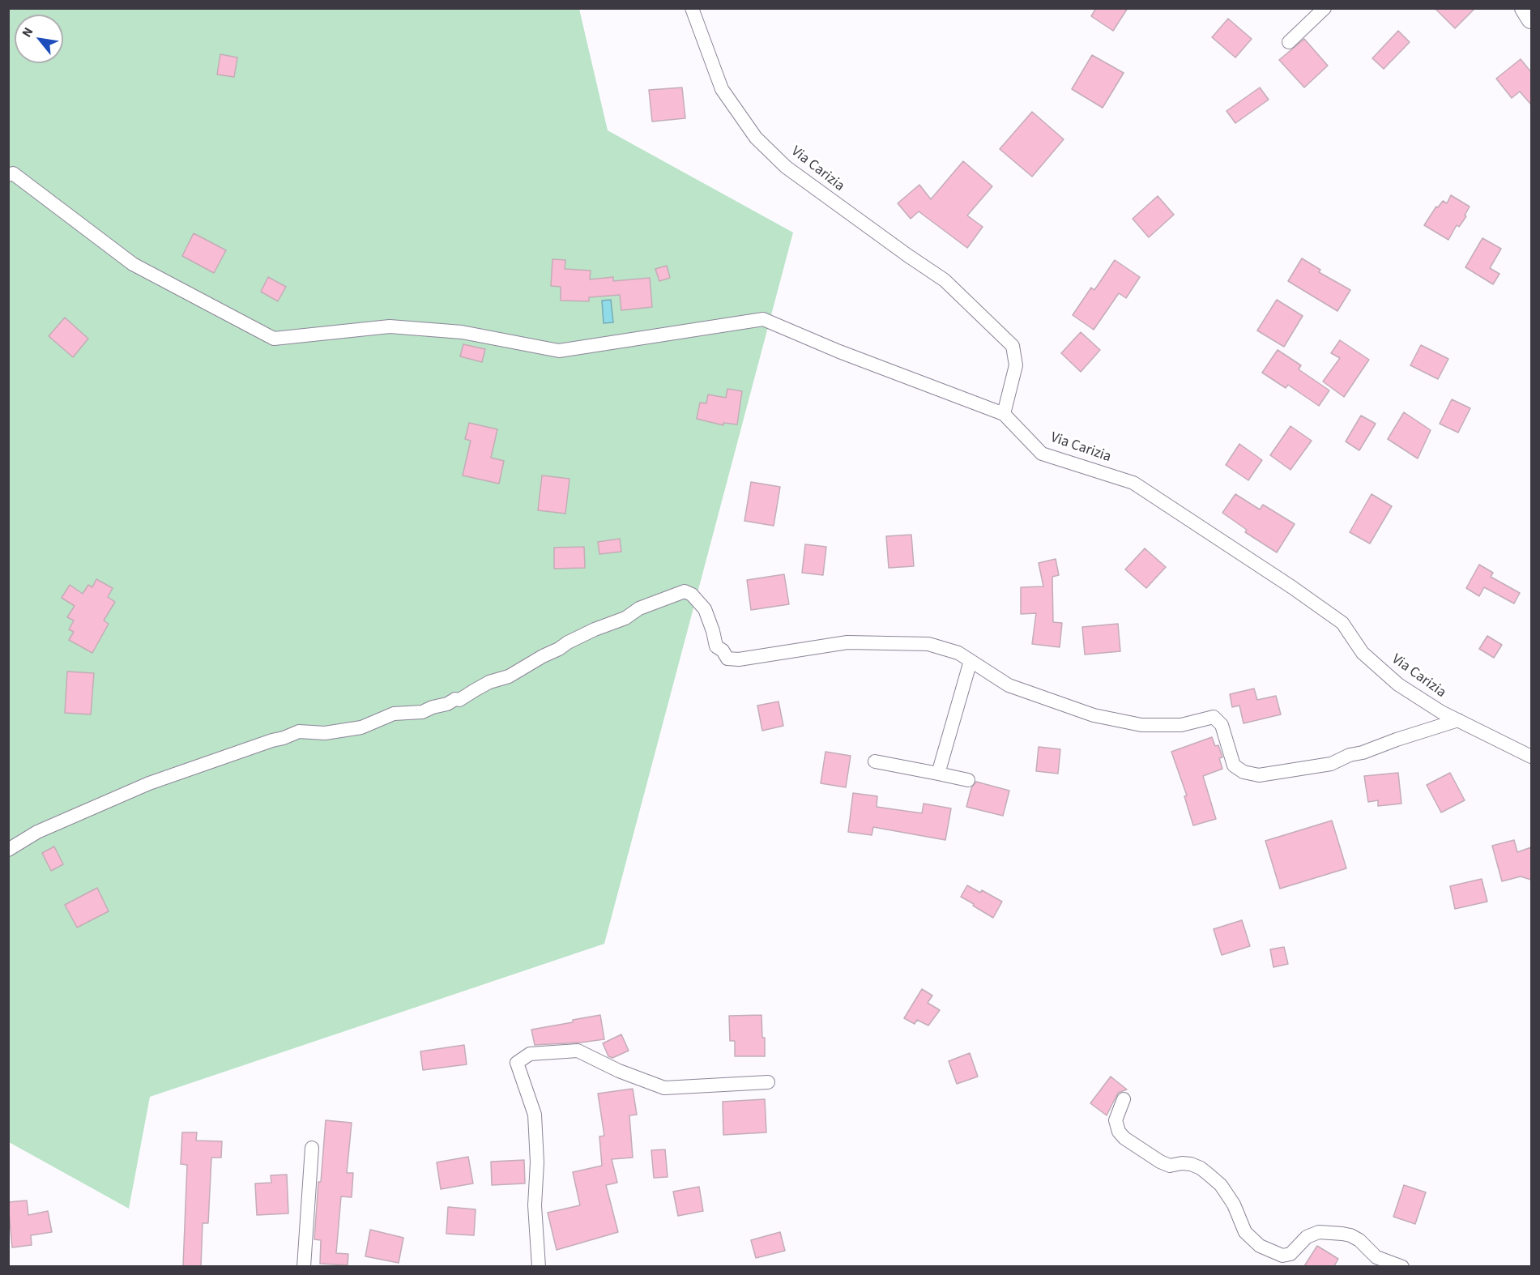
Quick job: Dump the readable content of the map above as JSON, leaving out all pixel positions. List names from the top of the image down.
{
  "streets": {
    "street": ["Via Carizia"]
  },
  "north": "top left"
}
